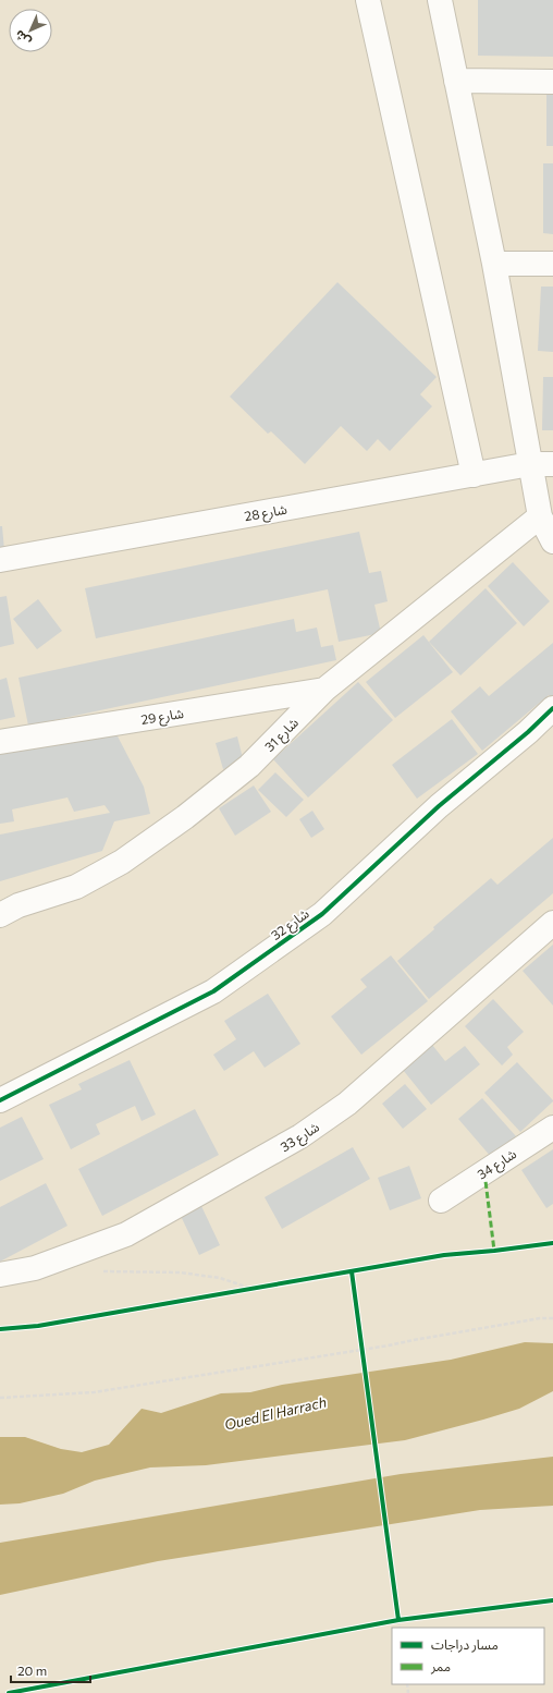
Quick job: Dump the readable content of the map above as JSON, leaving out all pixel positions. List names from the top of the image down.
{
  "streets": {
    "street": [
      "شارع 28",
      "شارع 29",
      "شارع 31",
      "شارع 32",
      "شارع 33",
      "شارع 34"
    ]
  },
  "crossings": [
    ["شارع 29", "شارع 31"]
  ],
  "water": ["Oued El Harrach"],
  "legend": ["مسار دراجات", "ممر"],
  "scale_bar": "20 m",
  "north": "bottom left"
}
